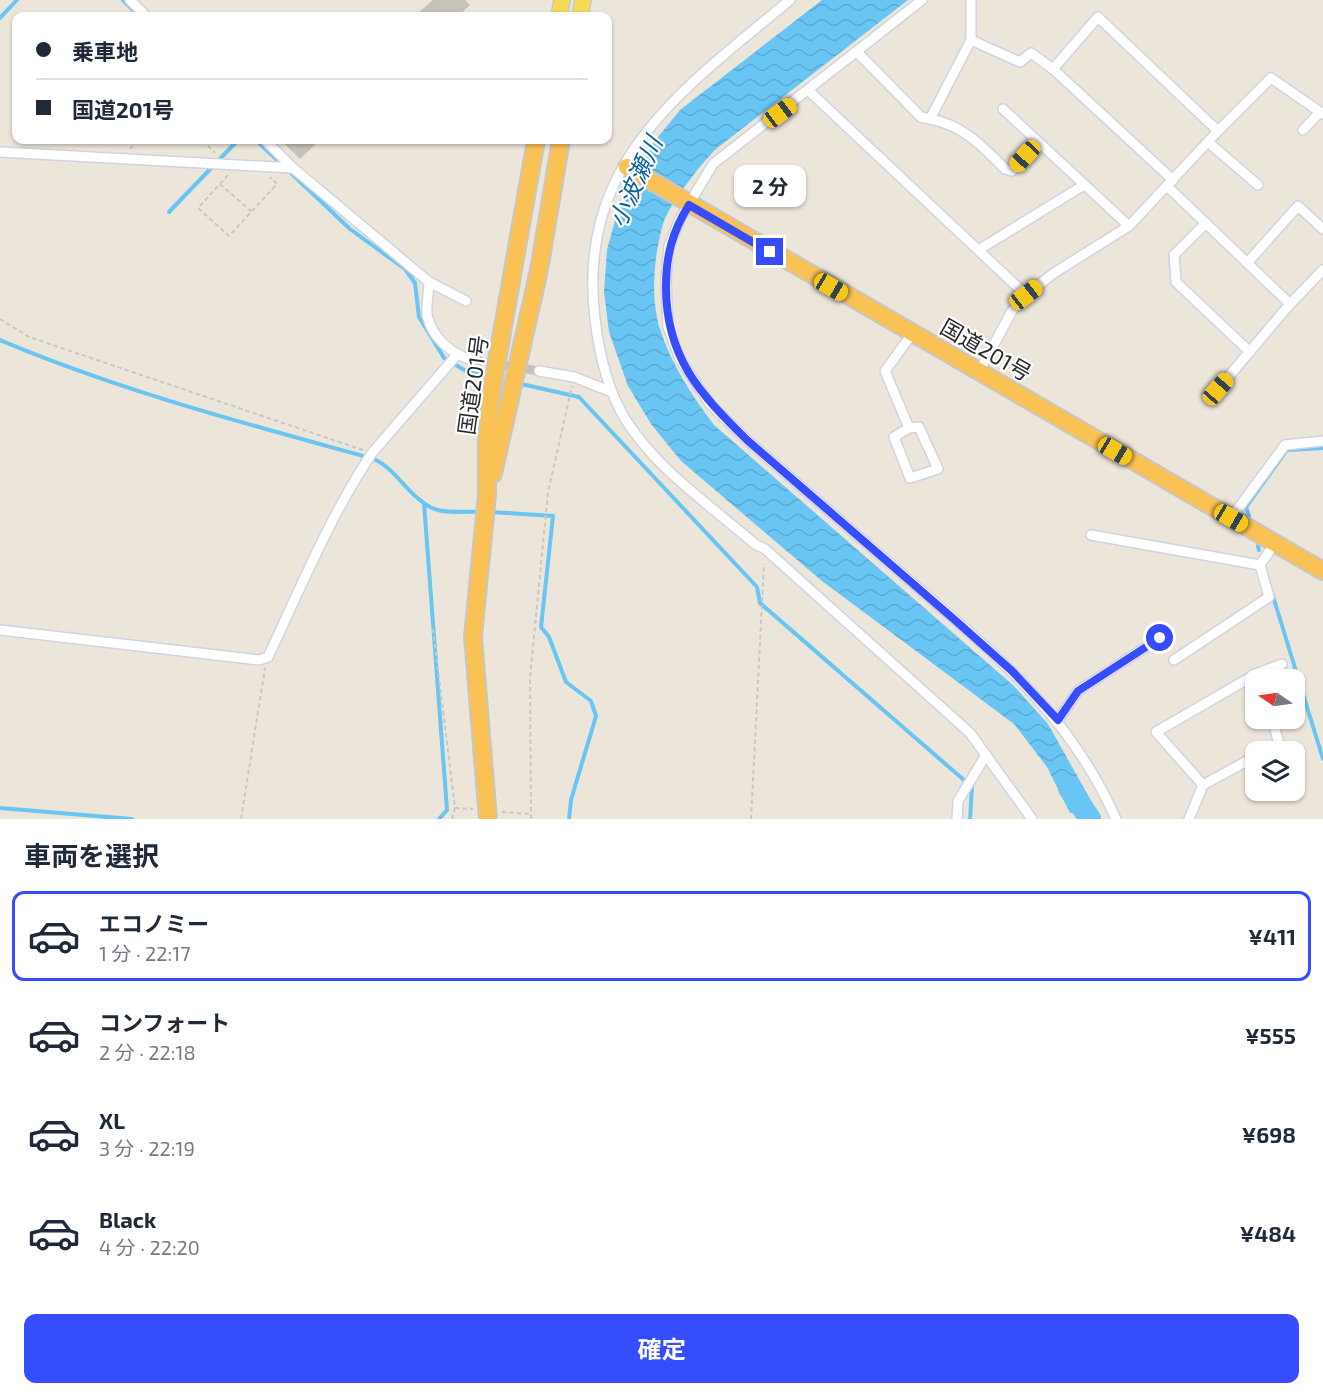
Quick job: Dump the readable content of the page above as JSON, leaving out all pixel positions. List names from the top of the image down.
{
  "streets": {
    "highway": ["国道201号"]
  },
  "water": ["小波瀬川"],
  "north": "left",
  "page": {
    "banner": ["乗車地", "国道201号"],
    "bubble": "2 分",
    "heading": "車両を選択",
    "list": [
      {
        "name": "エコノミー",
        "note": "1 分 · 22:17",
        "value": "¥411"
      },
      {
        "name": "コンフォート",
        "note": "2 分 · 22:18",
        "value": "¥555"
      },
      {
        "name": "XL",
        "note": "3 分 · 22:19",
        "value": "¥698"
      },
      {
        "name": "Black",
        "note": "4 分 · 22:20",
        "value": "¥484"
      }
    ],
    "buttons": "確定"
  }
}
